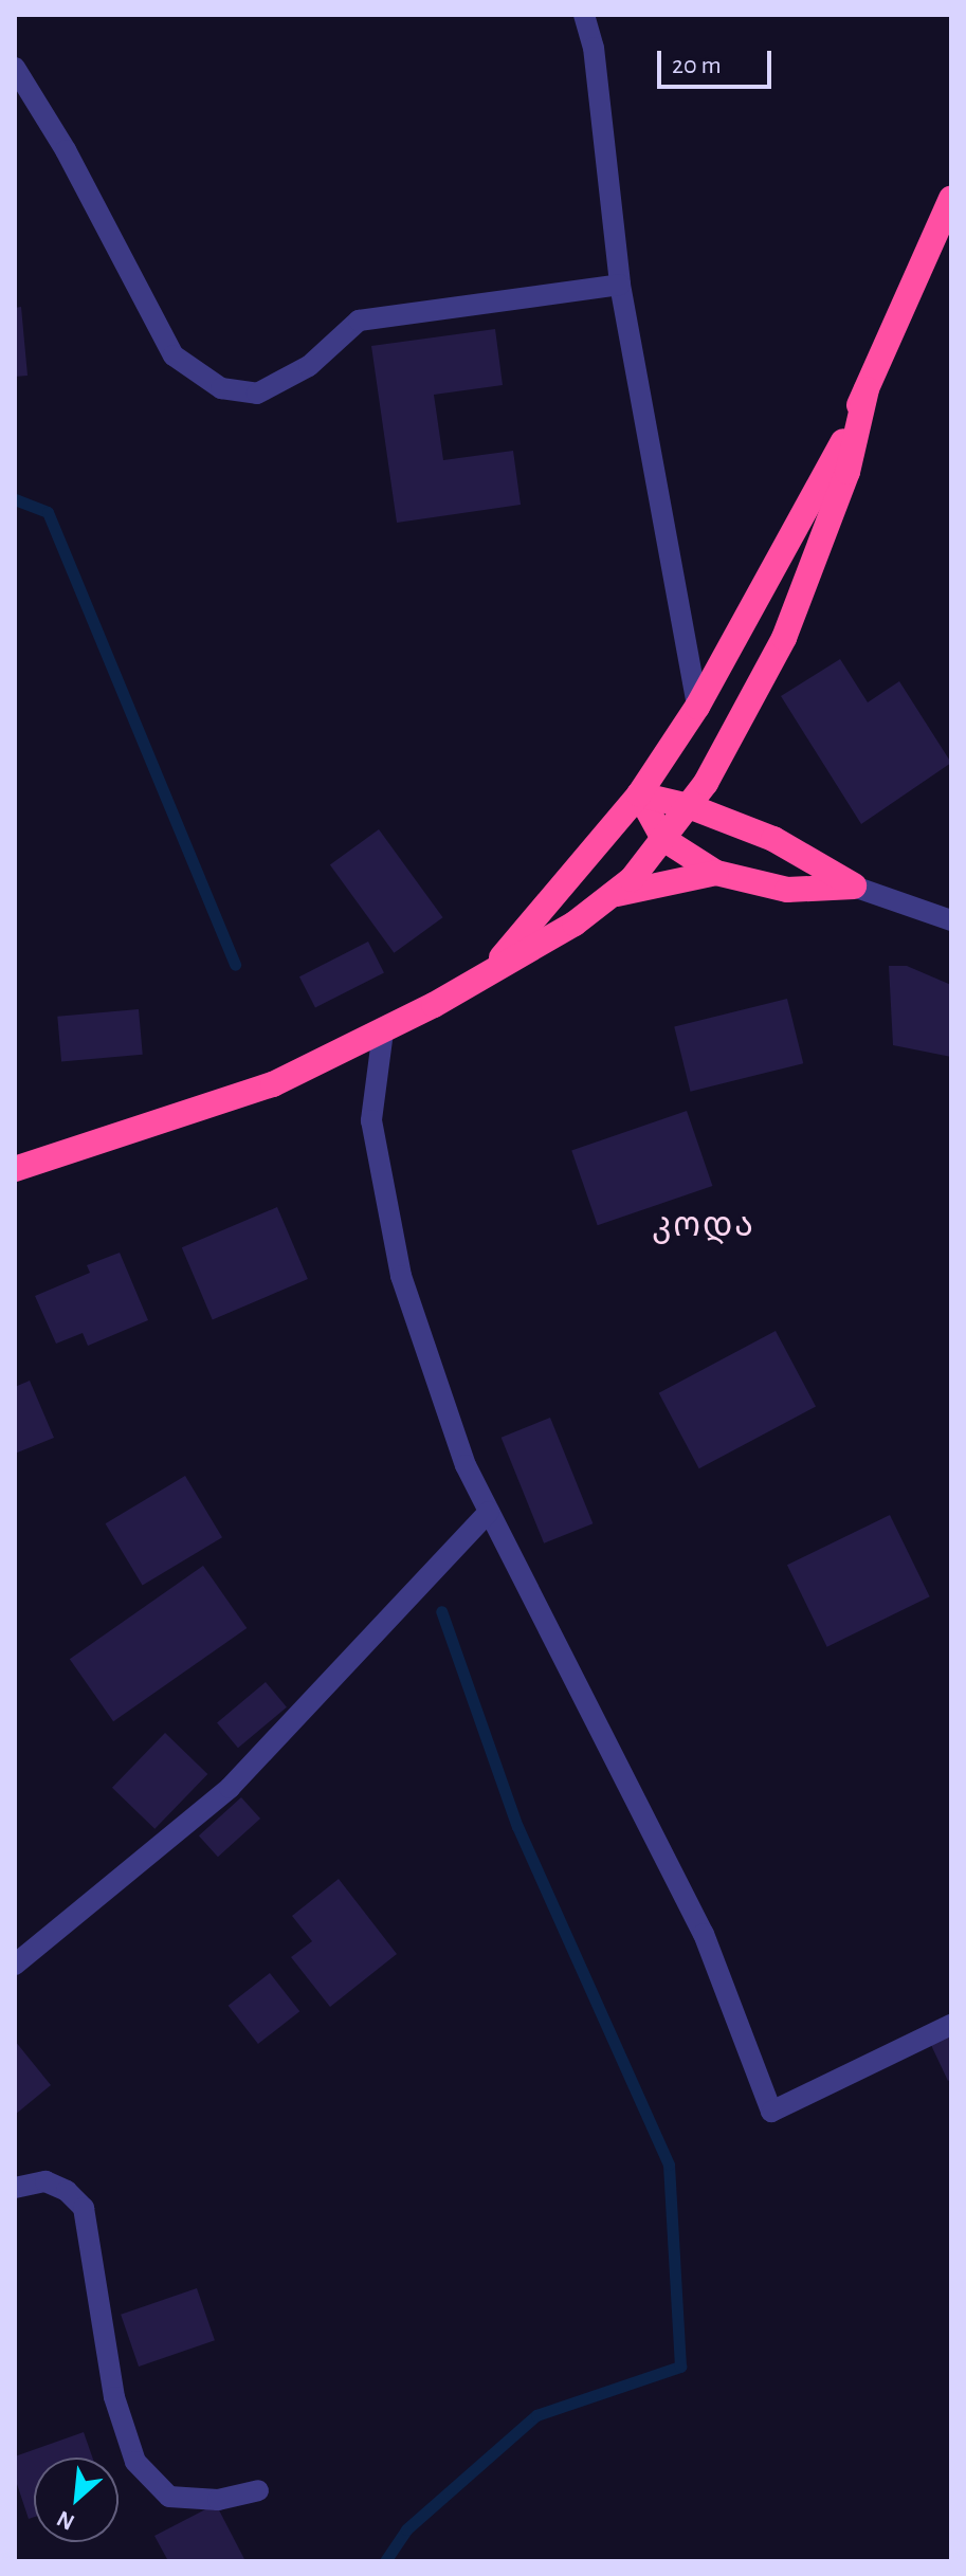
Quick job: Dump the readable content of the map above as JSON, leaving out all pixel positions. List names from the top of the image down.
{
  "districts": ["კოდა"],
  "scale_bar": "20 m",
  "north": "bottom left"
}
